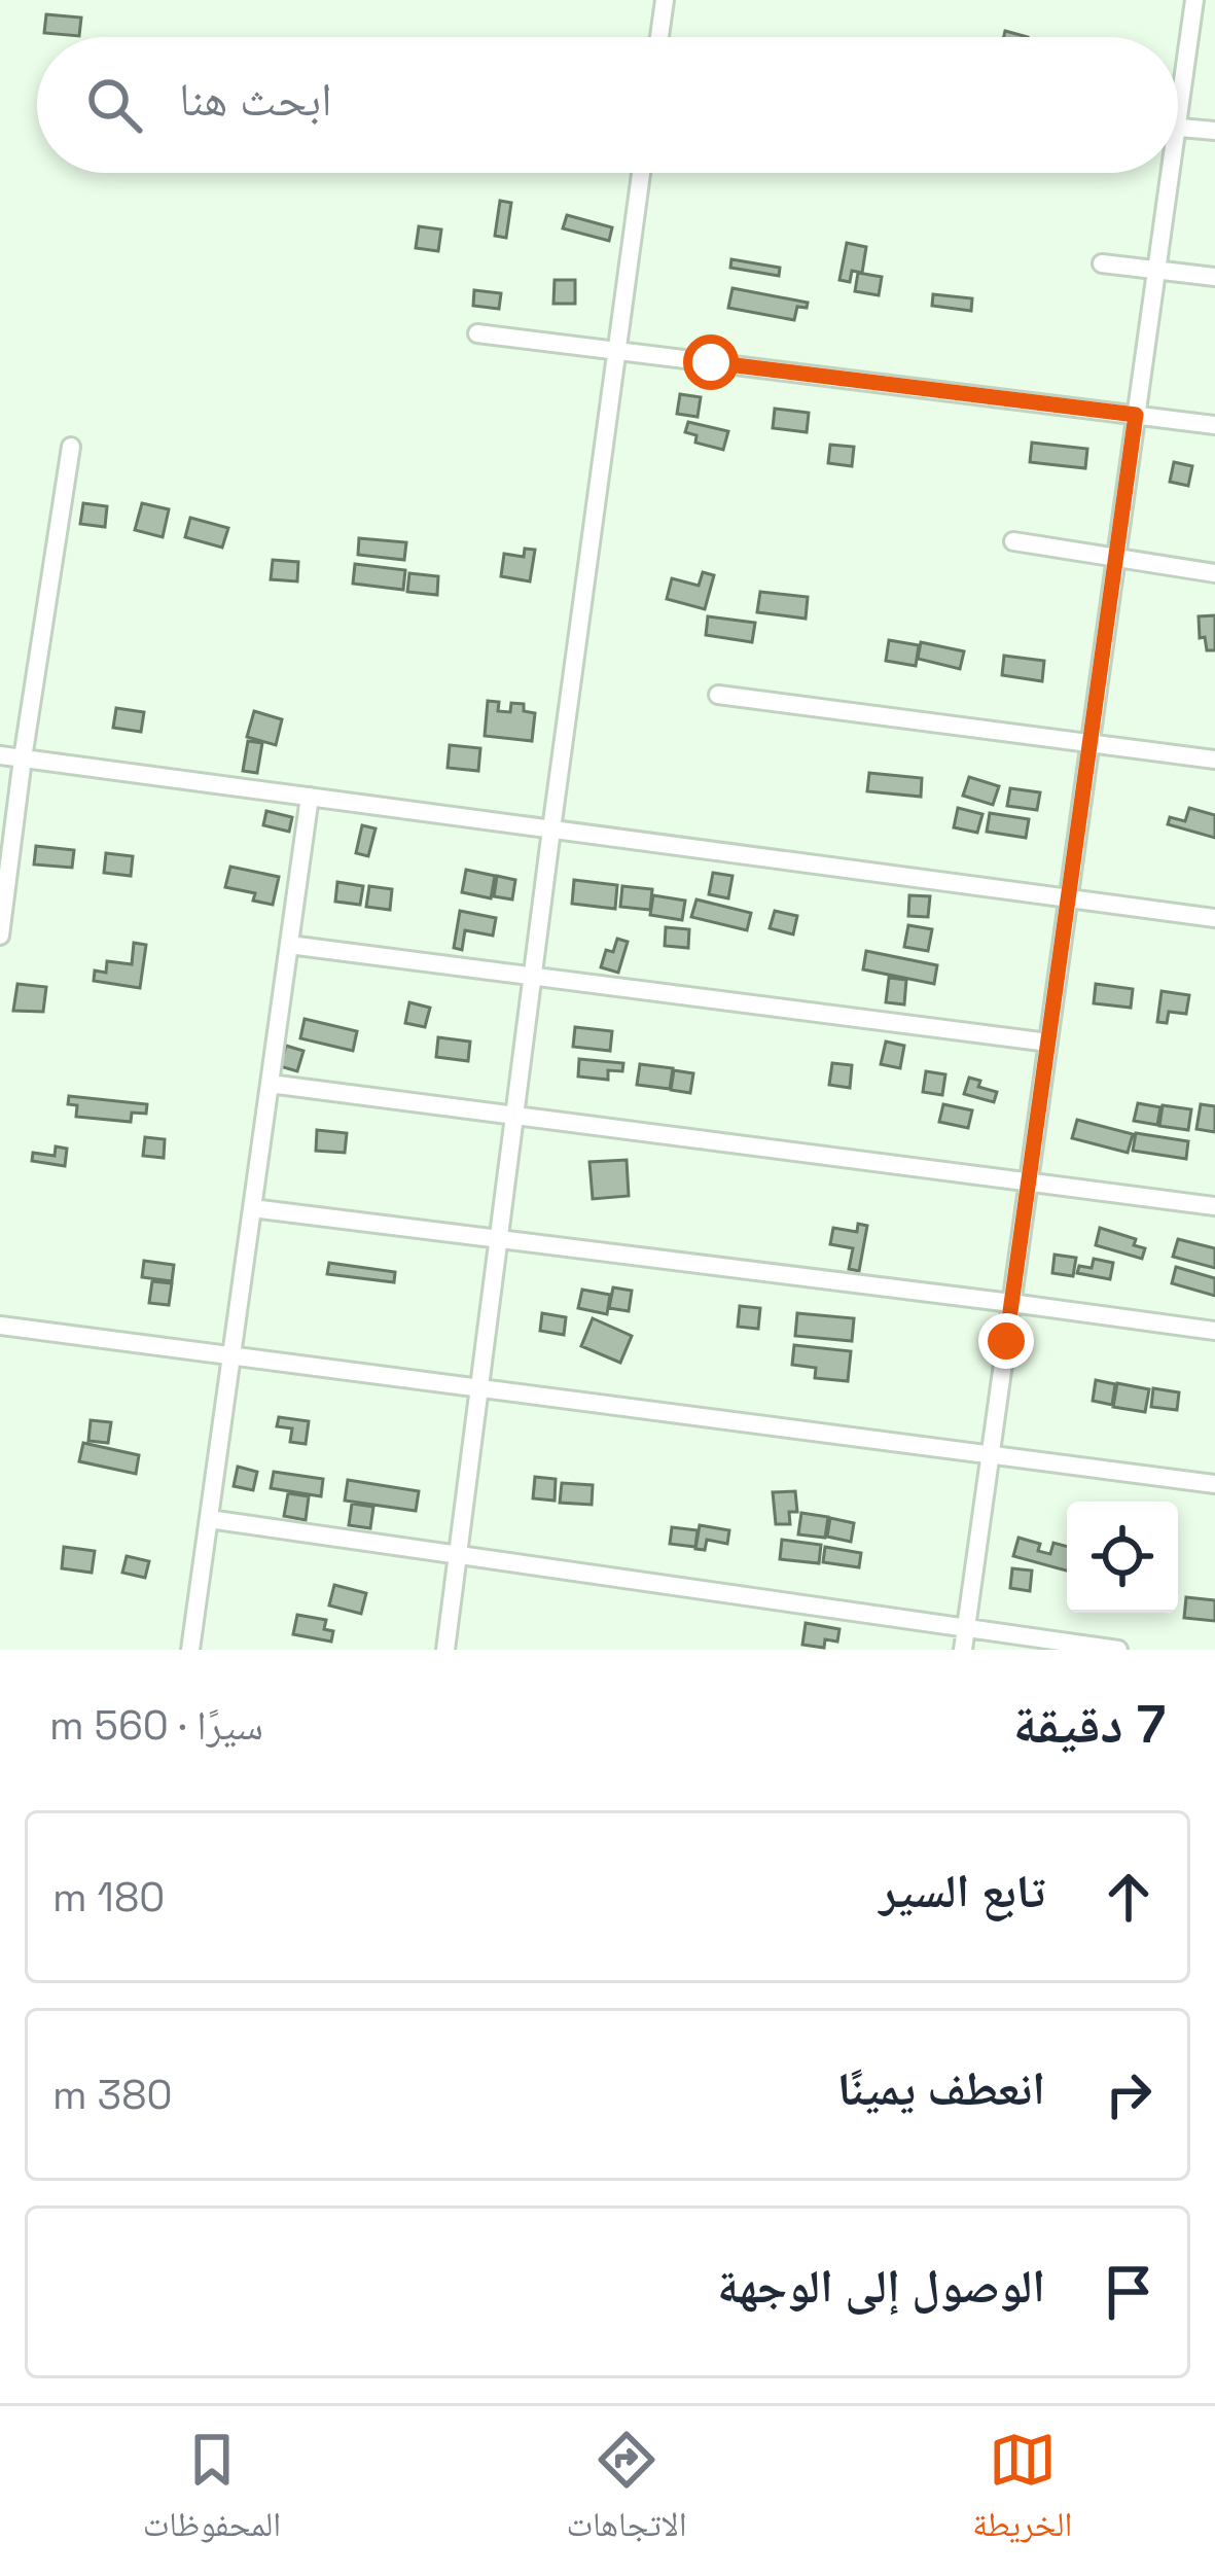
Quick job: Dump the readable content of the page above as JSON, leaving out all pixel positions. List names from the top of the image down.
{
  "page": {
    "search": "ابحث هنا",
    "heading": ["7 دقيقة", "سيرًا · 560 m"],
    "list": [
      ["تابع السير", "180 m"],
      ["انعطف يمينًا", "380 m"],
      "الوصول إلى الوجهة"
    ],
    "nav": ["الخريطة", "الاتجاهات", "المحفوظات"]
  }
}
